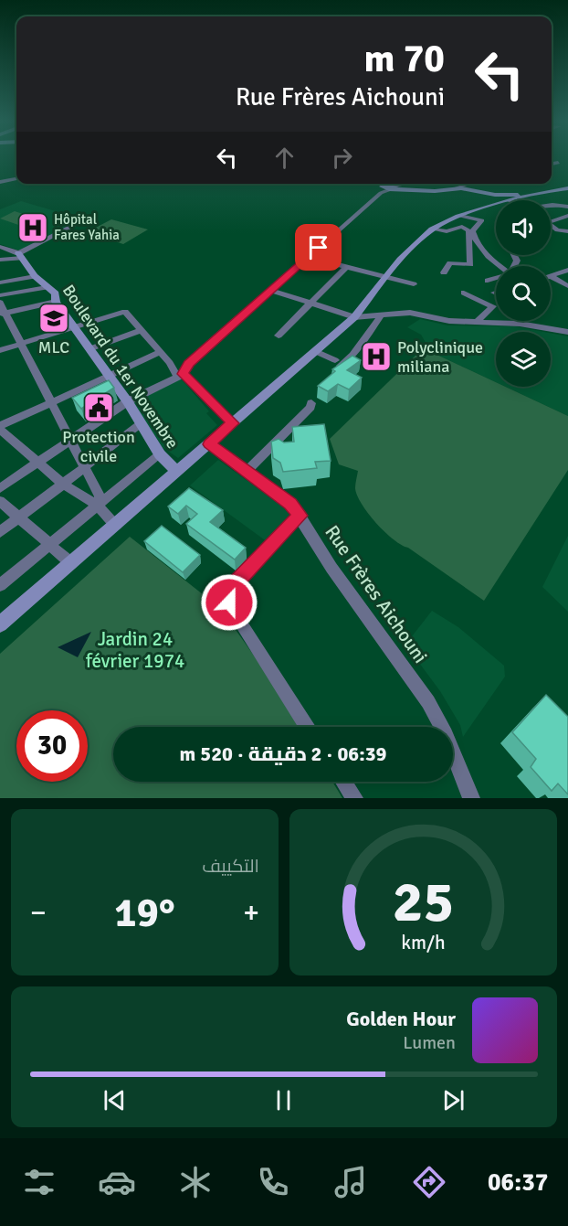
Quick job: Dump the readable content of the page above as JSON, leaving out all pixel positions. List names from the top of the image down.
{
  "streets": {
    "main road": ["Boulevard du 1er Novembre"],
    "street": ["Rue Frères Aichouni"]
  },
  "parks": ["Jardin 24 février 1974"],
  "places": {
    "hospital": ["Hôpital Fares Yahia", "Polyclinique miliana"],
    "school or university": ["MLC"],
    "public building": ["Protection civile"]
  },
  "page": {
    "turn": ["70 m", "Rue Frères Aichouni"],
    "limit": "30",
    "trip": "06:39 · 2 دقيقة · 520 m",
    "tile": "التكييف",
    "heat": ["−", "19°", "+"],
    "song": ["Golden Hour", "Lumen"],
    "tabs": "06:37",
    "gauge": ["25", "km/h"]
  }
}
